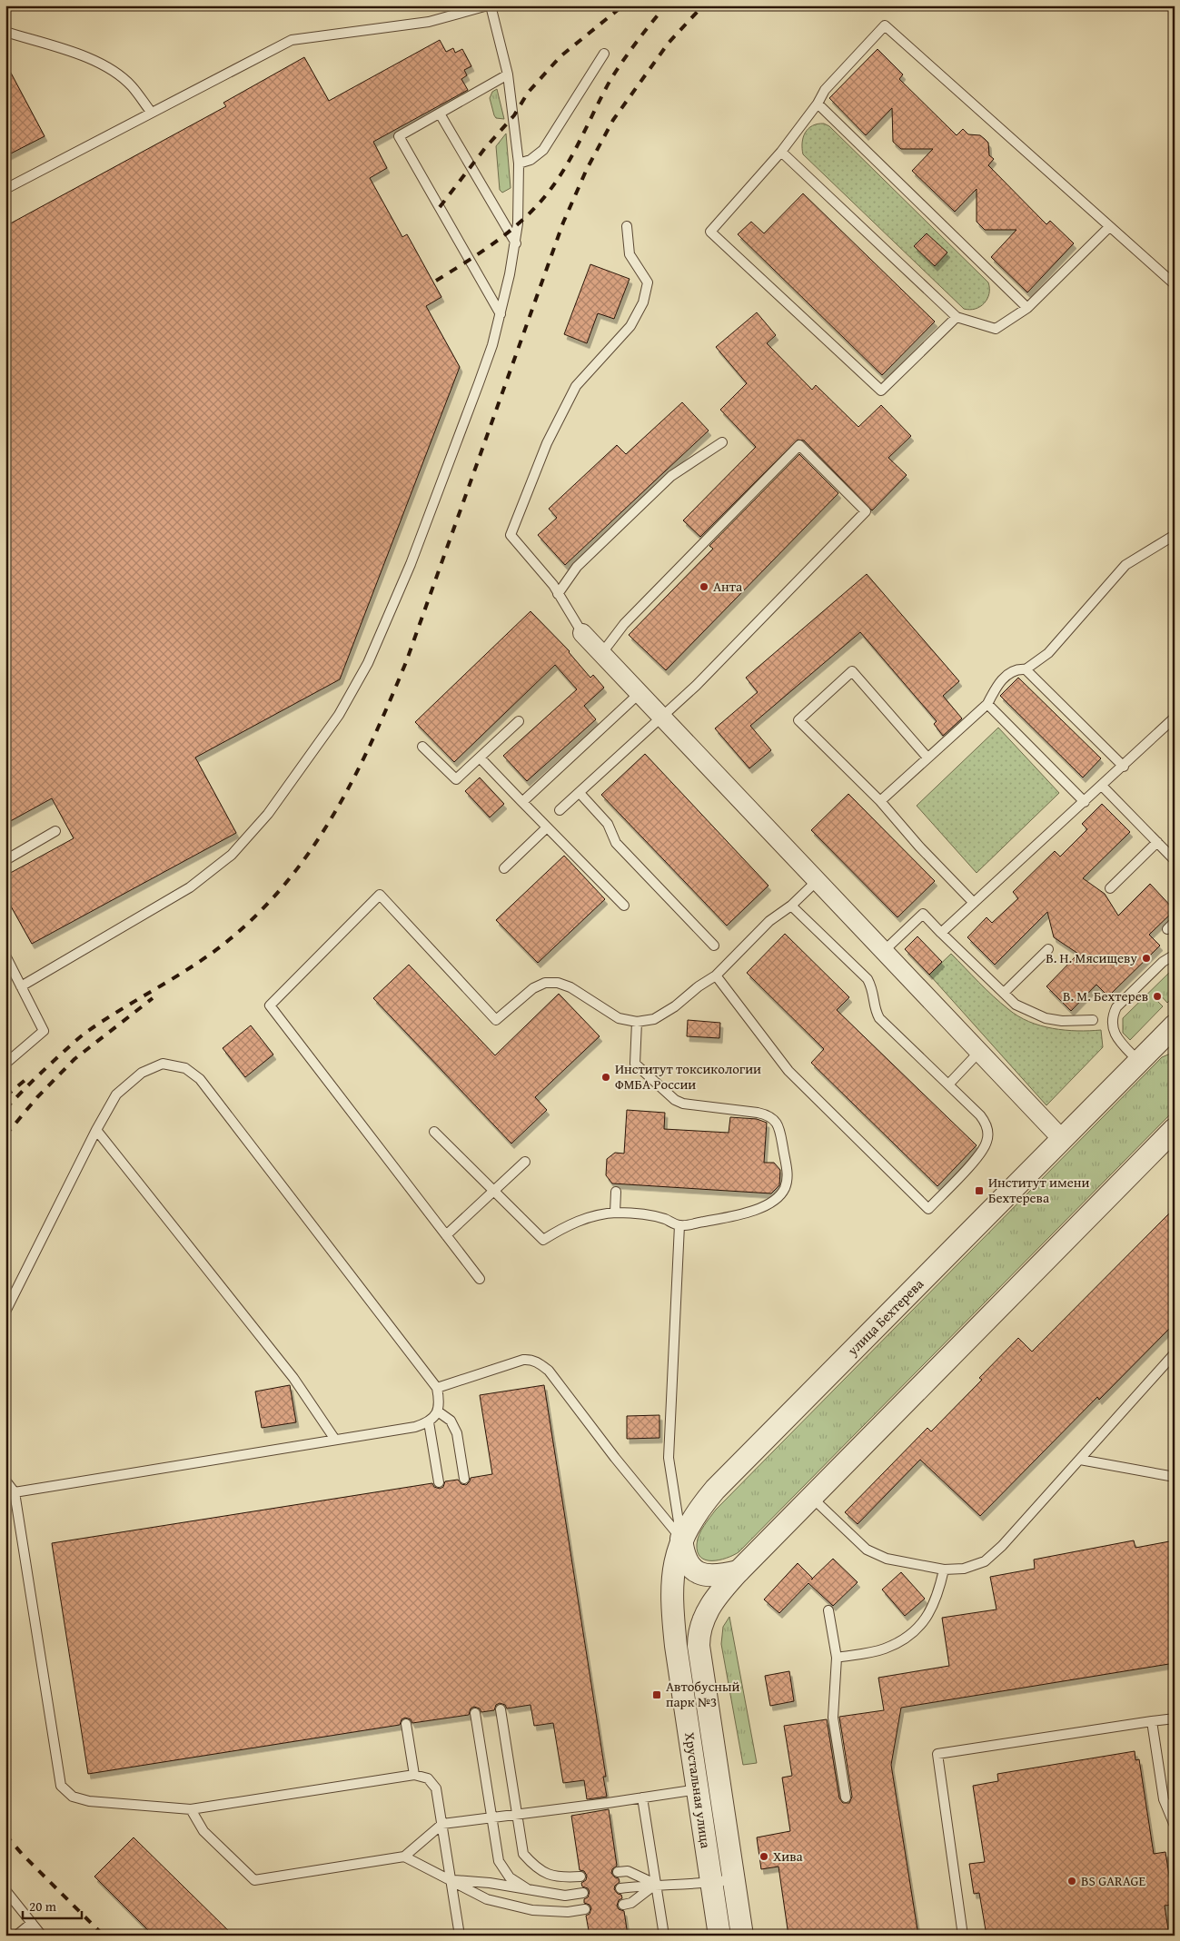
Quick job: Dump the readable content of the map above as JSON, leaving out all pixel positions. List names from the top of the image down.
{
  "streets": {
    "street": ["улица Бехтерева", "Хрустальная улица"]
  },
  "crossings": [
    ["улица Бехтерева", "Хрустальная улица"]
  ],
  "places": {
    "other": [
      "Анта",
      "В. Н. Мясищеву",
      "В. М. Бехтерев",
      "Институт токсикологии ФМБА России",
      "Хива",
      "BS GARAGE"
    ],
    "transit": ["Институт имени Бехтерева", "Автобусный парк №3"]
  },
  "scale_bar": "20 m"
}
